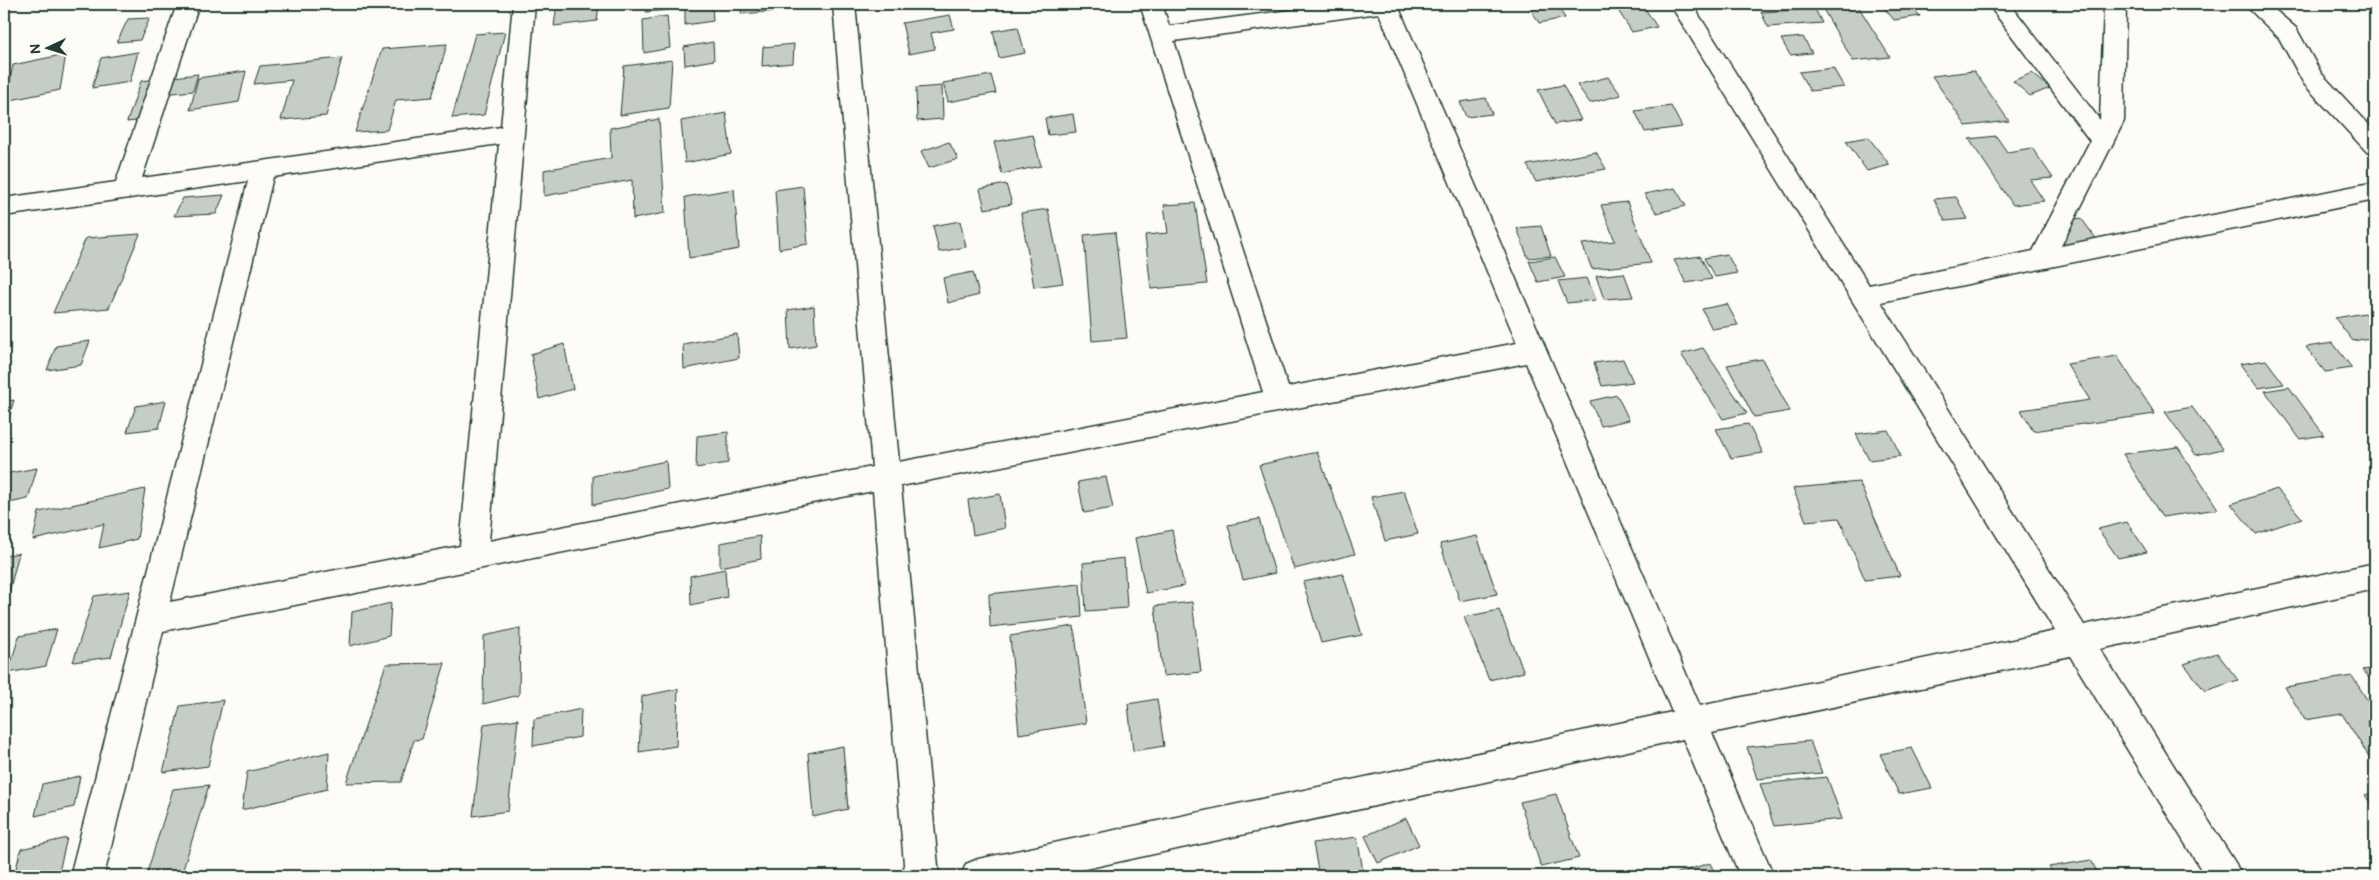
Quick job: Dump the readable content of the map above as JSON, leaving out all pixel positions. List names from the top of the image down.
{
  "north": "left"
}
